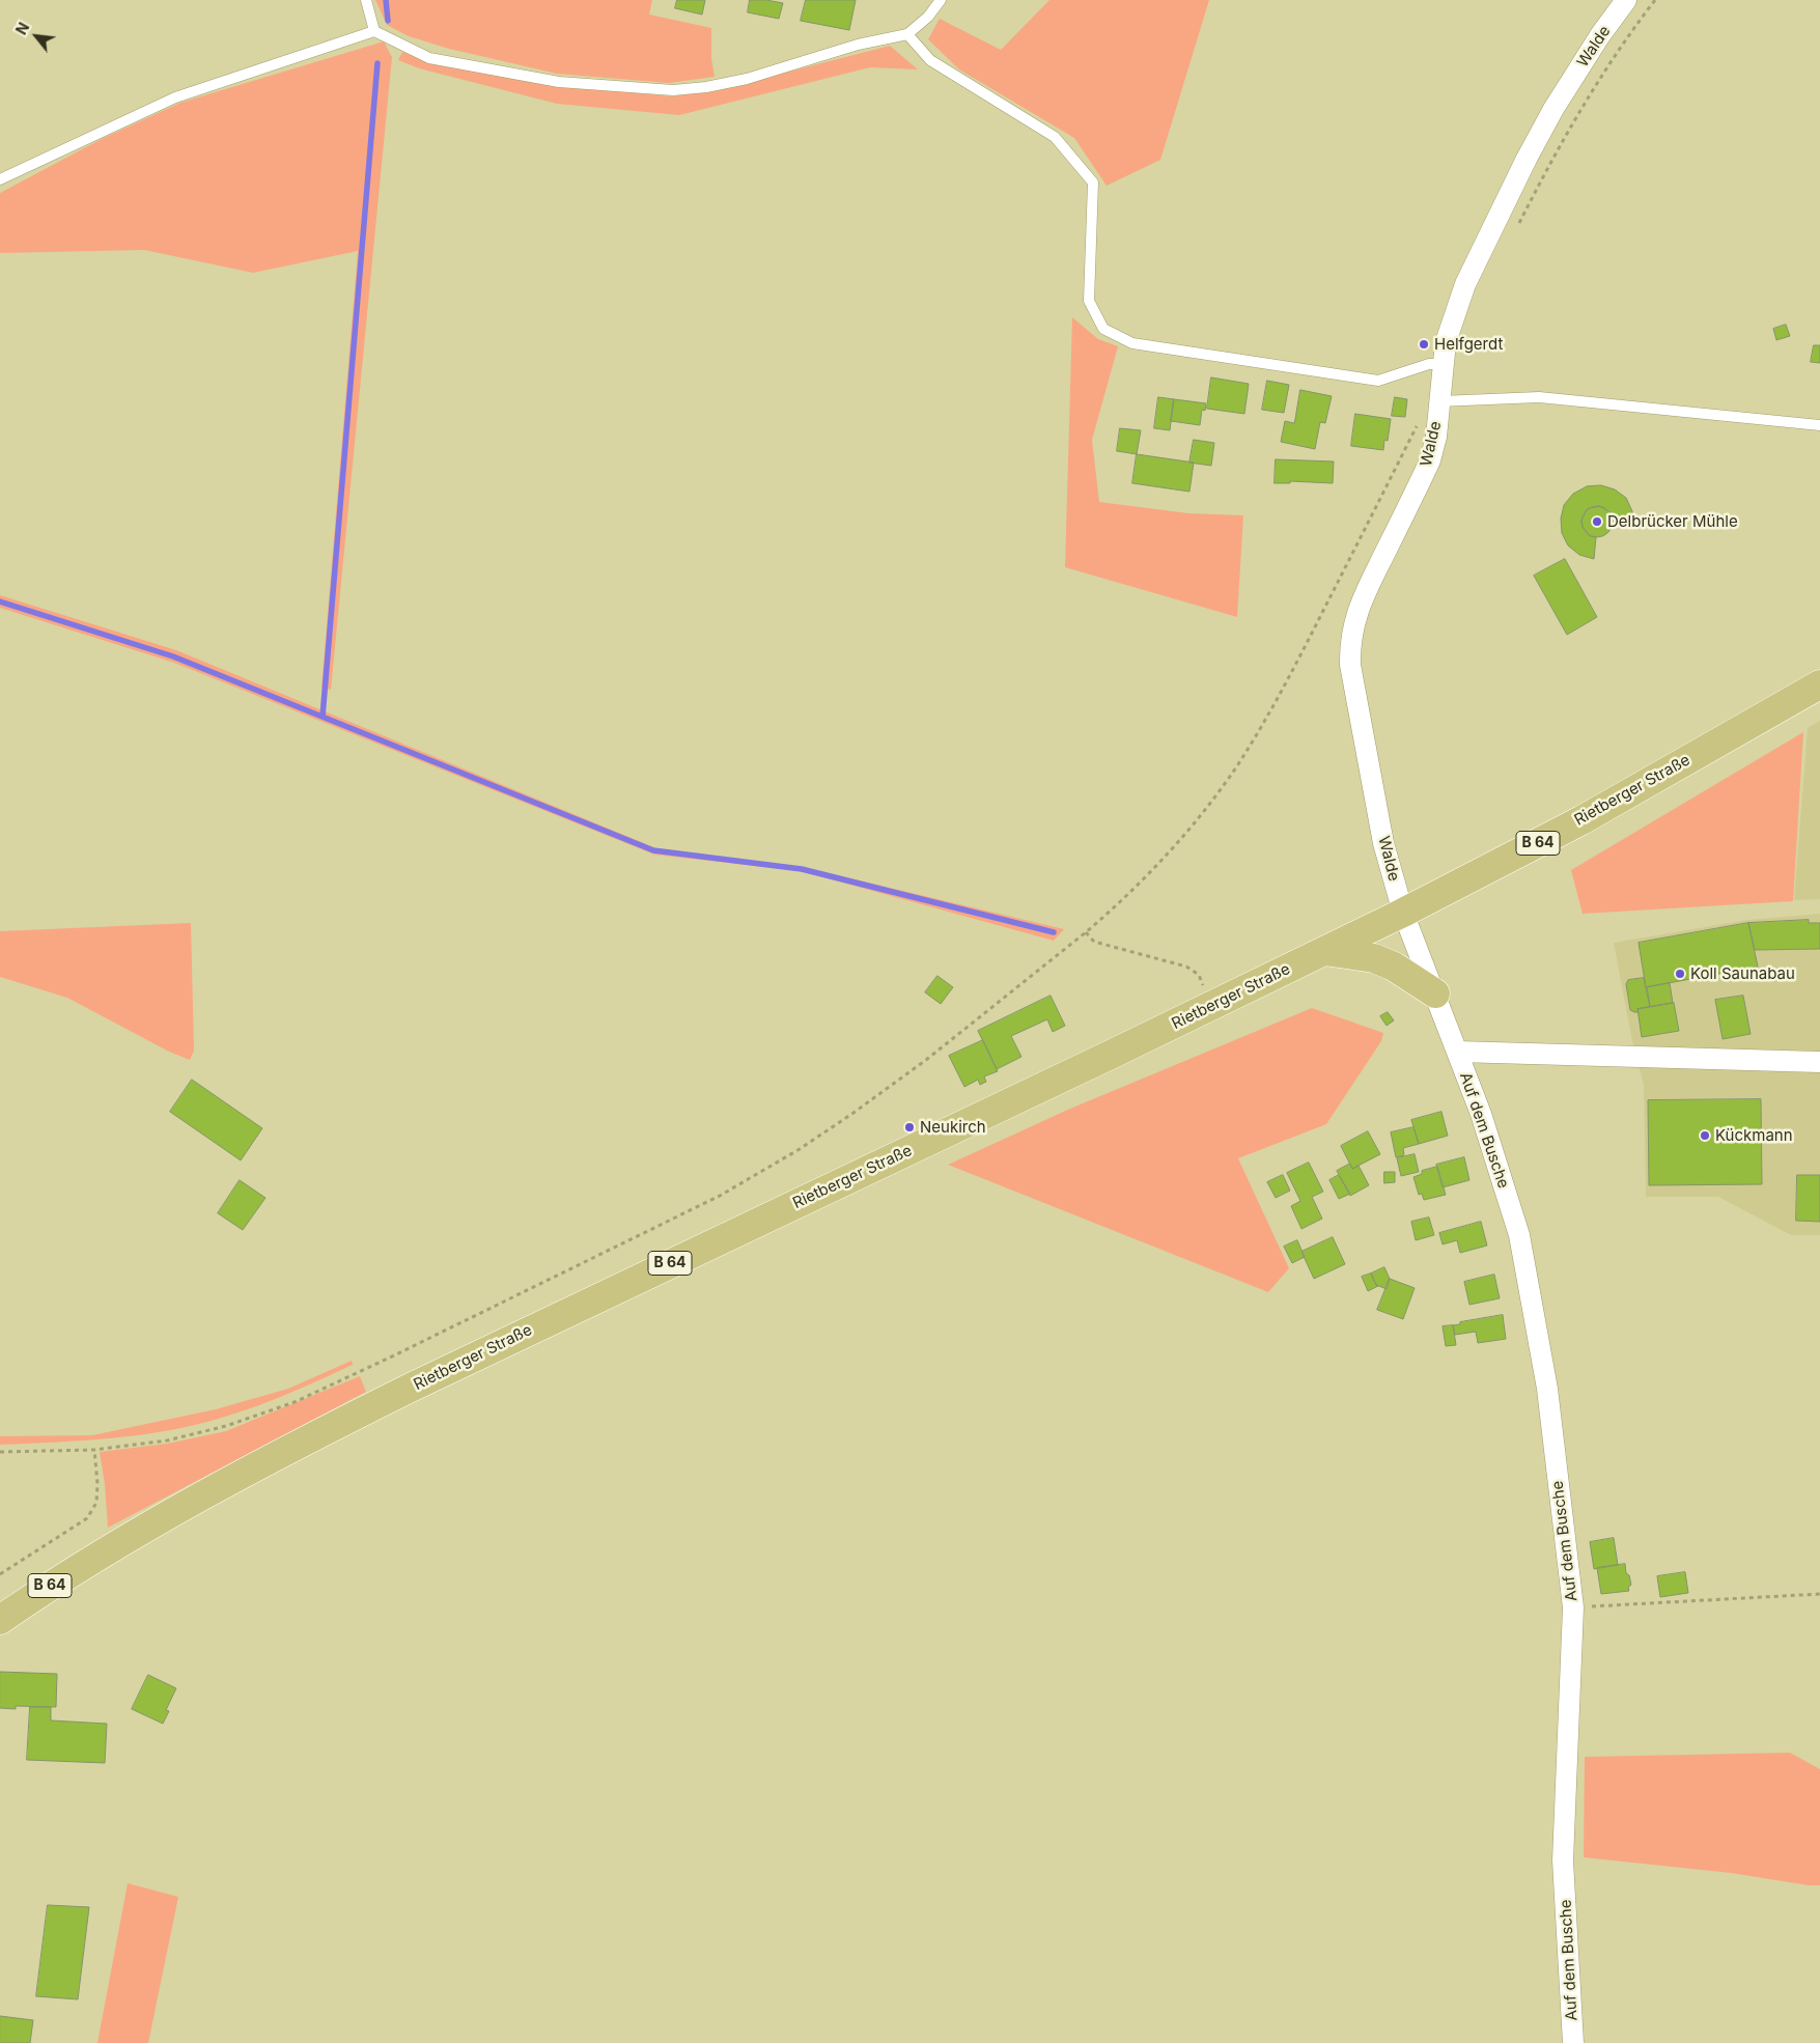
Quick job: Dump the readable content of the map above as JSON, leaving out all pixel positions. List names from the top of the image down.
{
  "streets": {
    "main road": ["Rietberger Straße", "B 64"],
    "street": ["Walde", "Auf dem Busche"]
  },
  "crossings": [
    ["Walde", "Rietberger Straße"],
    ["Walde", "Auf dem Busche"],
    ["Rietberger Straße", "Auf dem Busche"]
  ],
  "places": [
    "Helfgerdt",
    "Delbrücker Mühle",
    "Koll Saunabau",
    "Neukirch",
    "Kückmann"
  ],
  "north": "top left"
}
